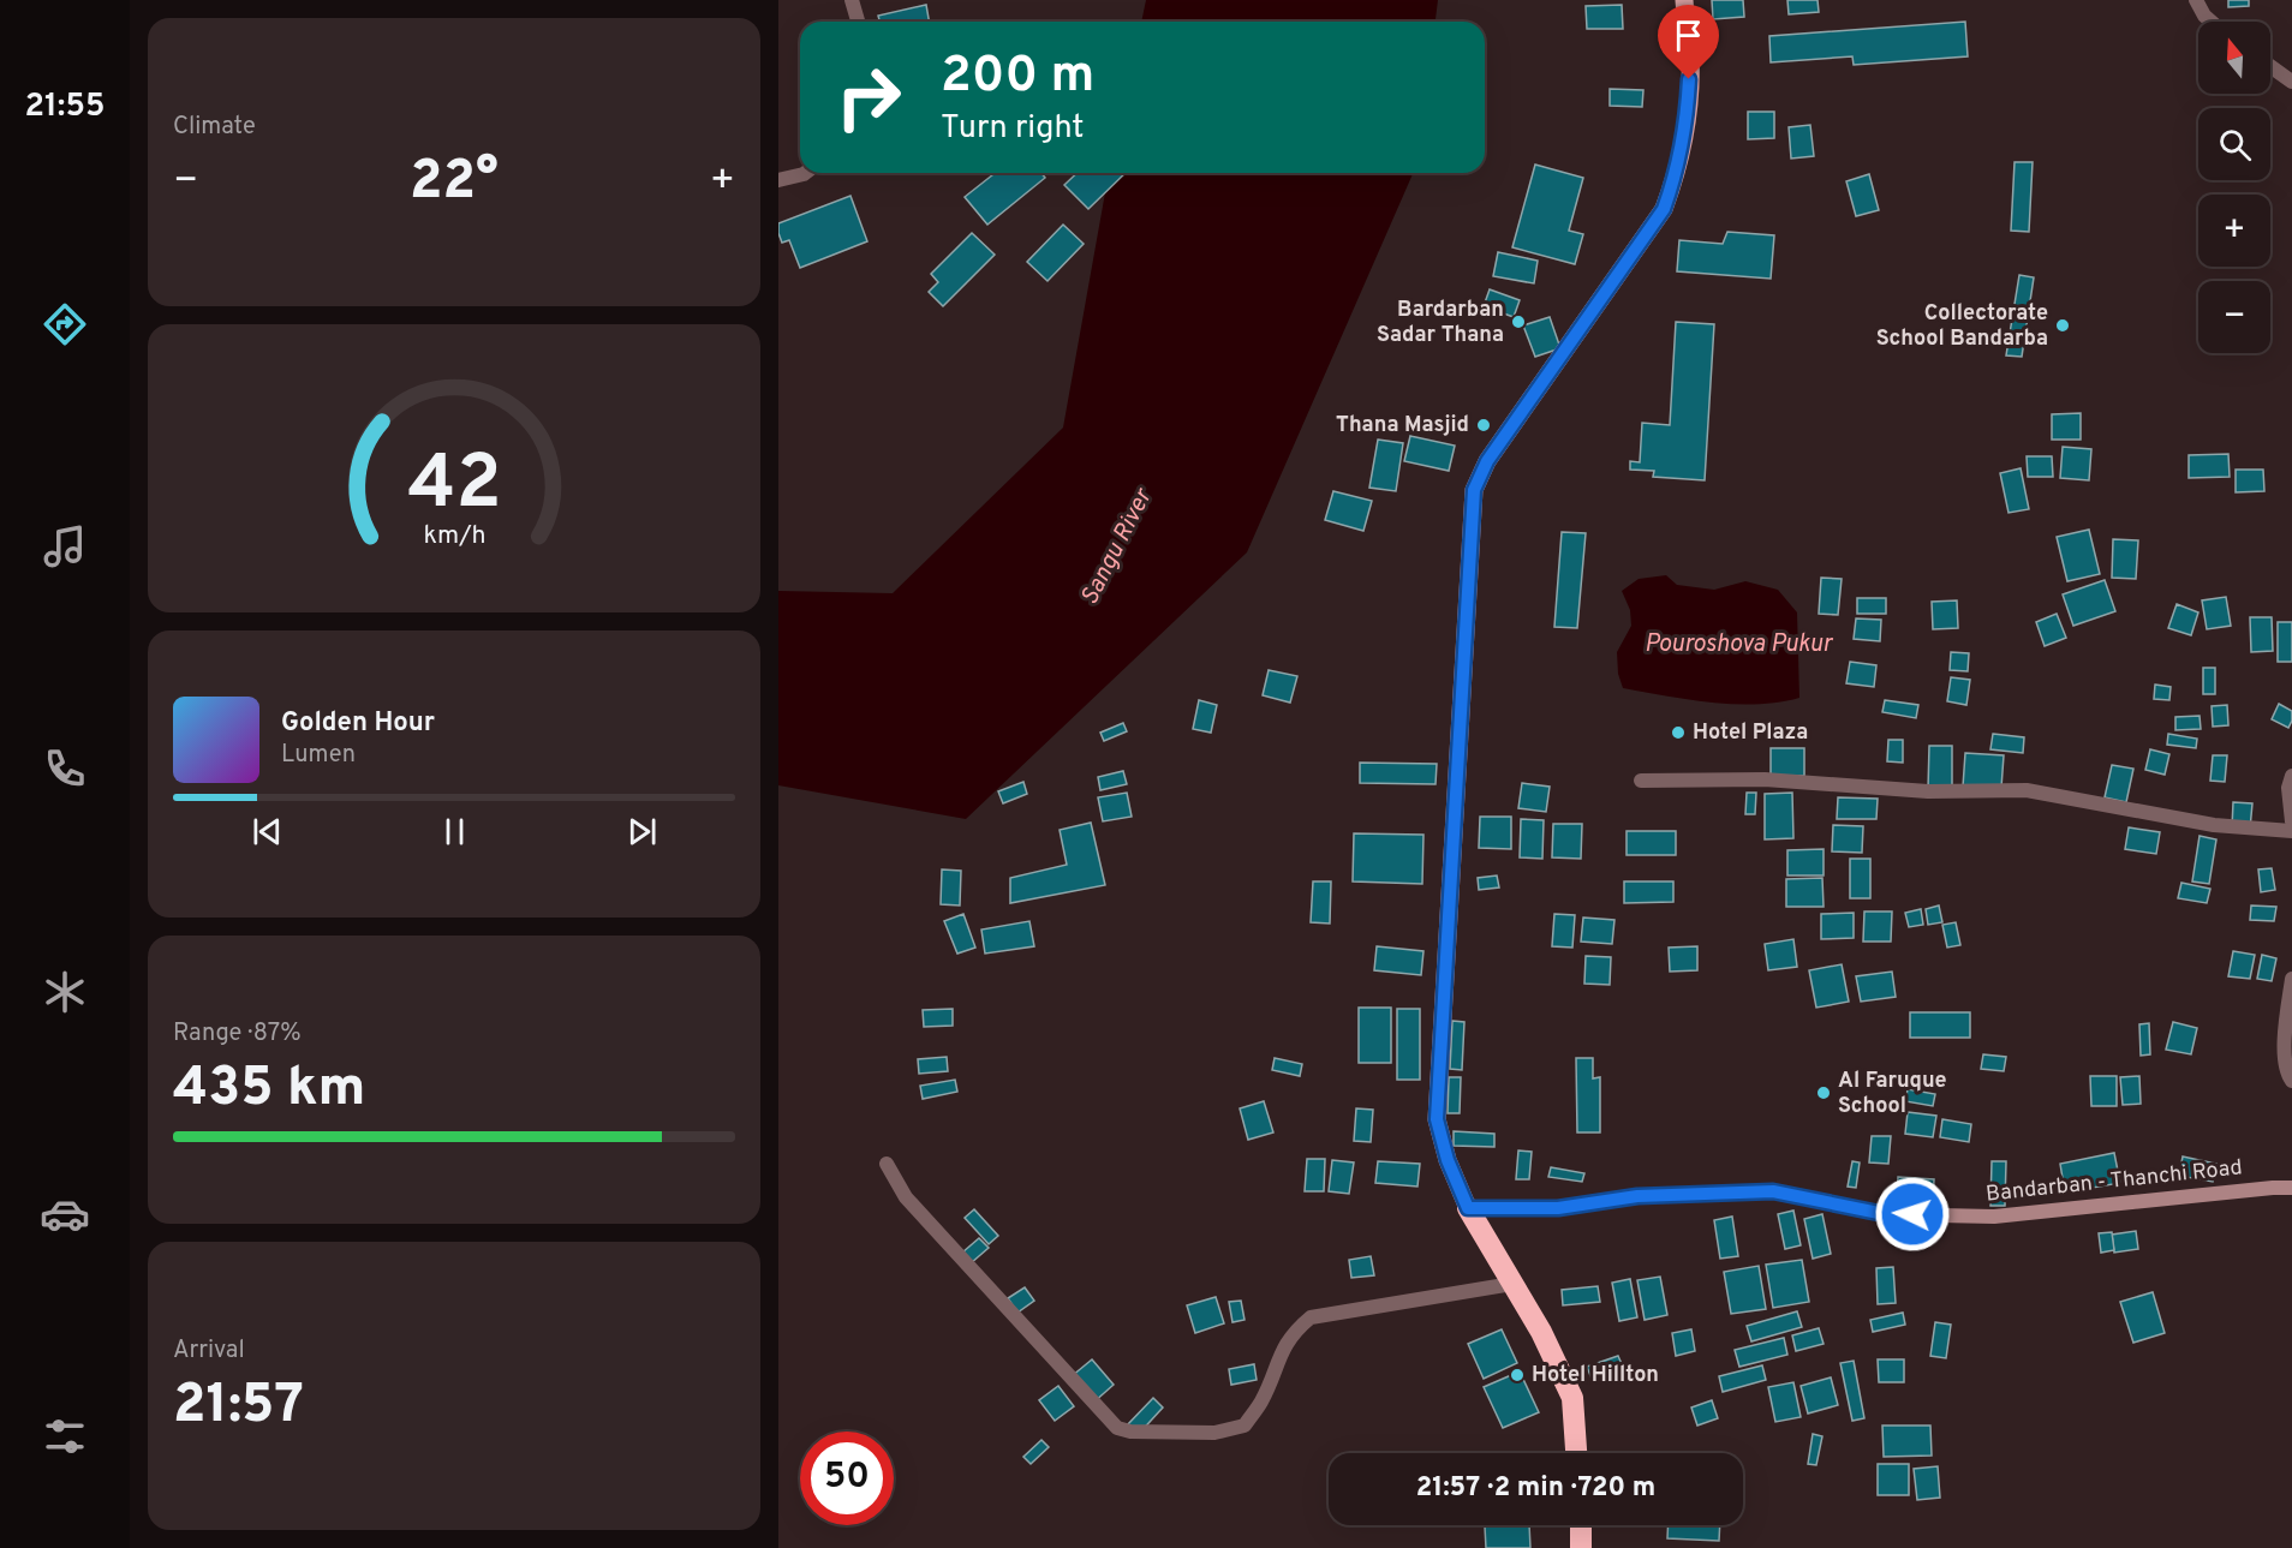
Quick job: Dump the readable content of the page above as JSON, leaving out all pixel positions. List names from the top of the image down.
{
  "streets": {
    "main road": ["Bandarban - Thanchi Road"]
  },
  "water": ["Sangu River", "Pouroshova Pukur"],
  "places": [
    "Bardarban Sadar Thana",
    "Collectorate School Bandarba",
    "Thana Masjid",
    "Hotel Plaza",
    "Al Faruque School",
    "Hotel Hillton"
  ],
  "north": "top",
  "page": {
    "tabs": "21:55",
    "tile": [
      "Climate",
      ["Range · 87%", "435 km"],
      ["Arrival", "21:57"]
    ],
    "map_buttons": ["+", "−"],
    "turn": ["200 m", "Turn right"],
    "heat": ["−", "22°", "+"],
    "song": ["Golden Hour", "Lumen"],
    "limit": "50",
    "trip": "21:57 · 2 min · 720 m",
    "gauge": ["42", "km/h"]
  }
}
